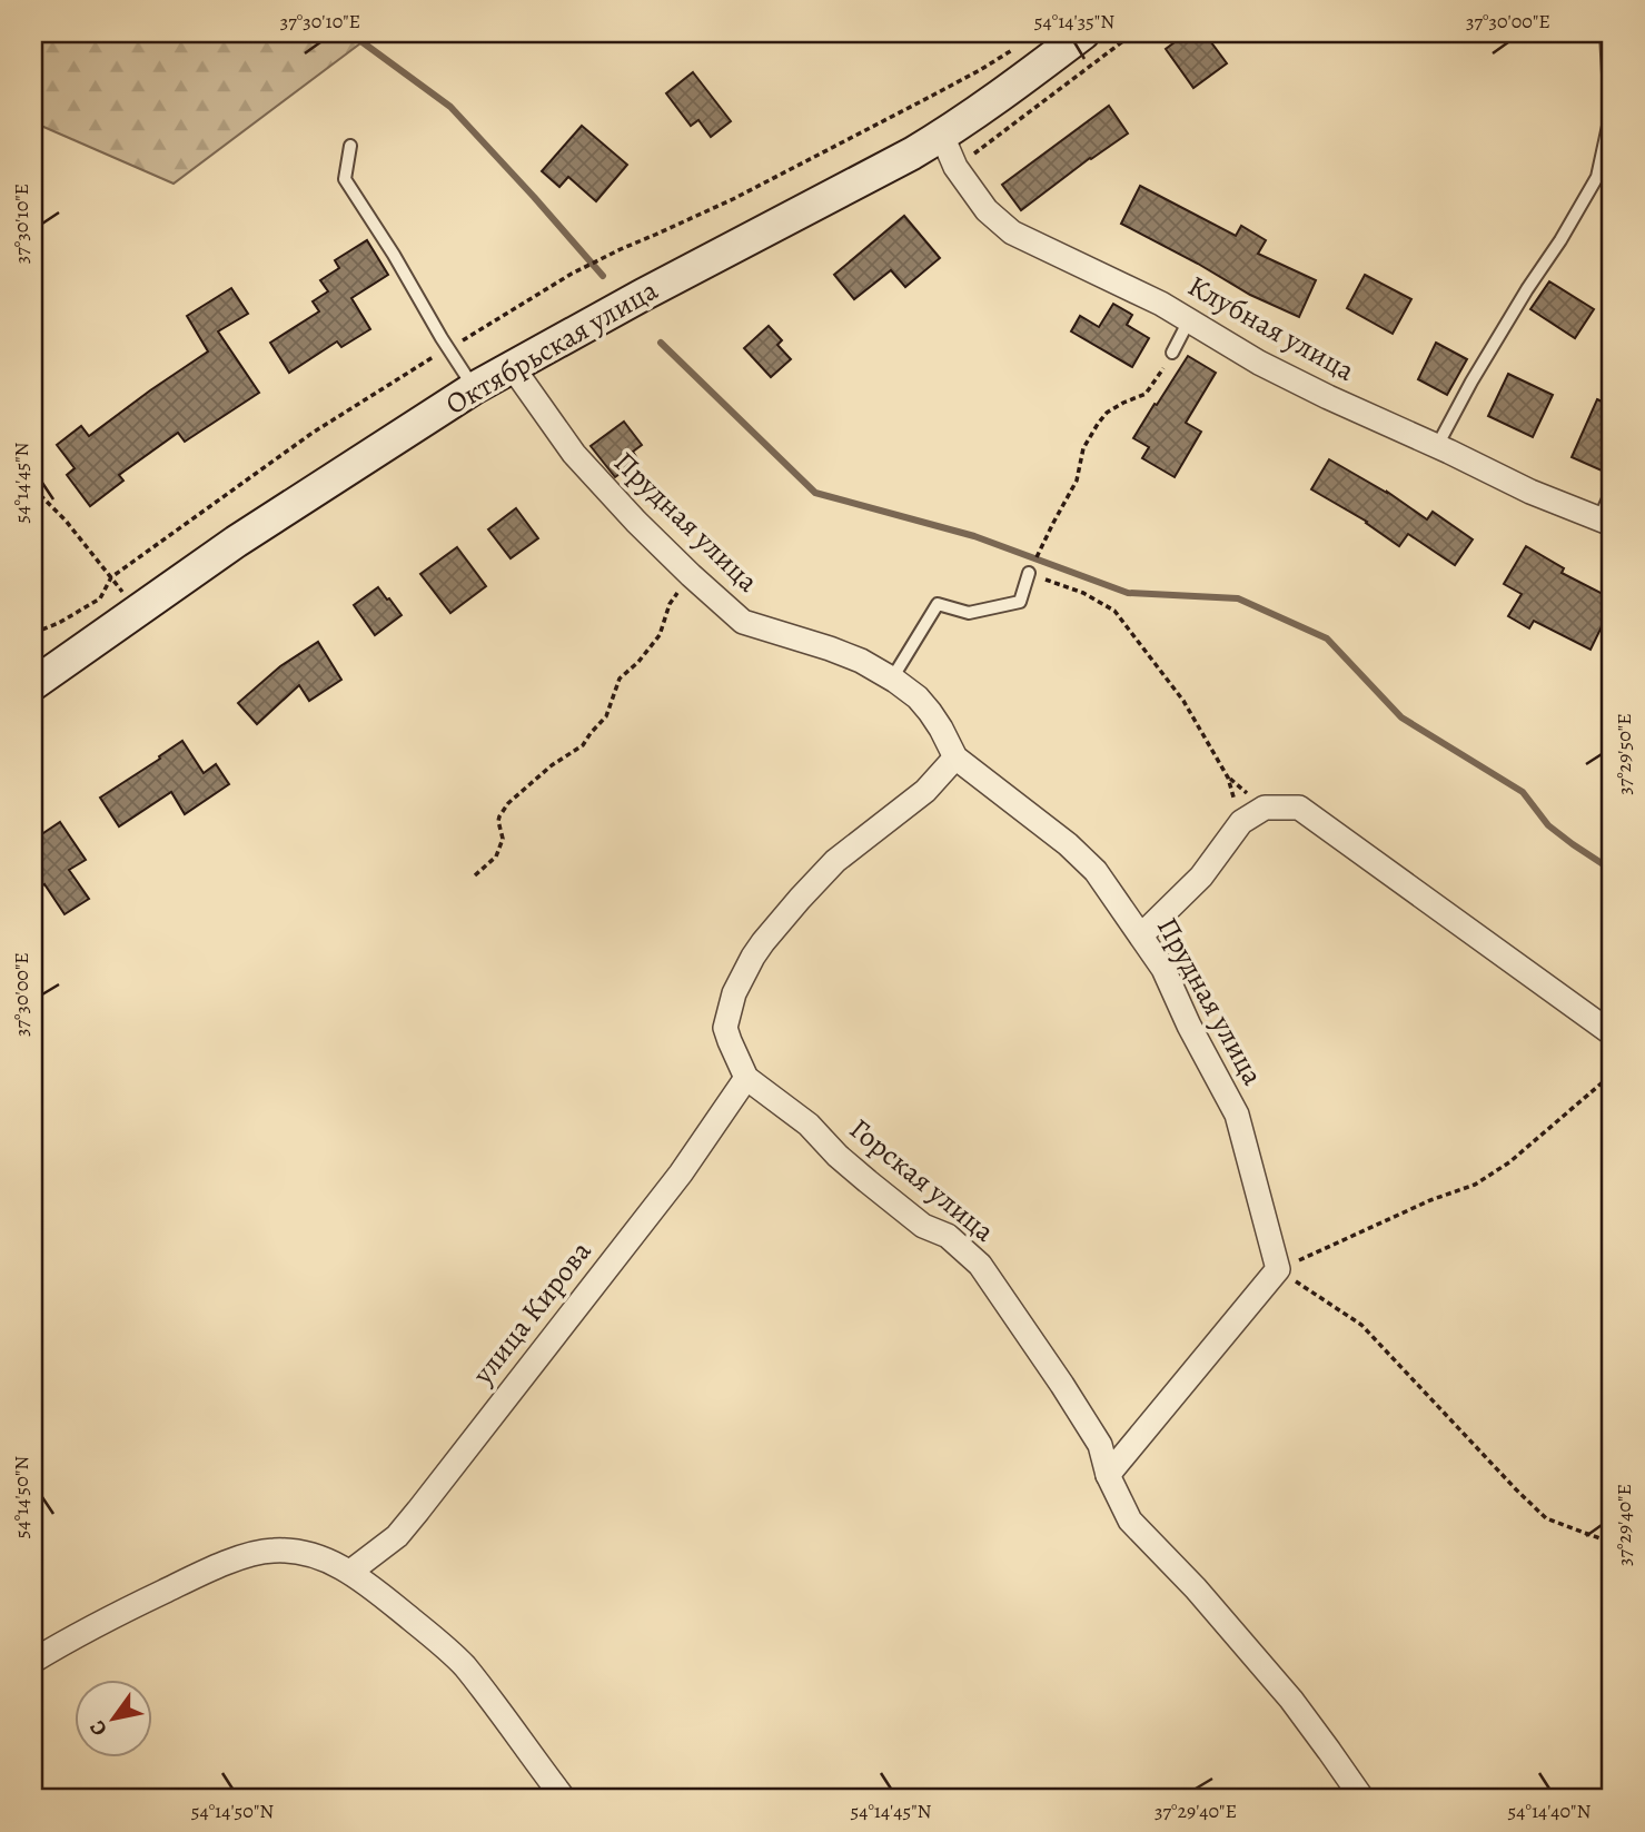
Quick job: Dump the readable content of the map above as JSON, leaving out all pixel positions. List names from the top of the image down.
{
  "streets": {
    "main road": ["Октябрьская улица"],
    "street": [
      "Клубная улица",
      "Прудная улица",
      "Горская улица",
      "улица Кирова"
    ]
  },
  "crossings": [
    ["Клубная улица", "Октябрьская улица"],
    ["Октябрьская улица", "Прудная улица"],
    ["Прудная улица", "Горская улица"],
    ["Горская улица", "улица Кирова"]
  ],
  "north": "bottom left",
  "coordinates": [
    "37°30'10\"E",
    "54°14'35\"N",
    "37°30'00\"E",
    "54°14'45\"N",
    "37°29'50\"E",
    "54°14'50\"N",
    "37°29'40\"E",
    "54°14'40\"N"
  ]
}
